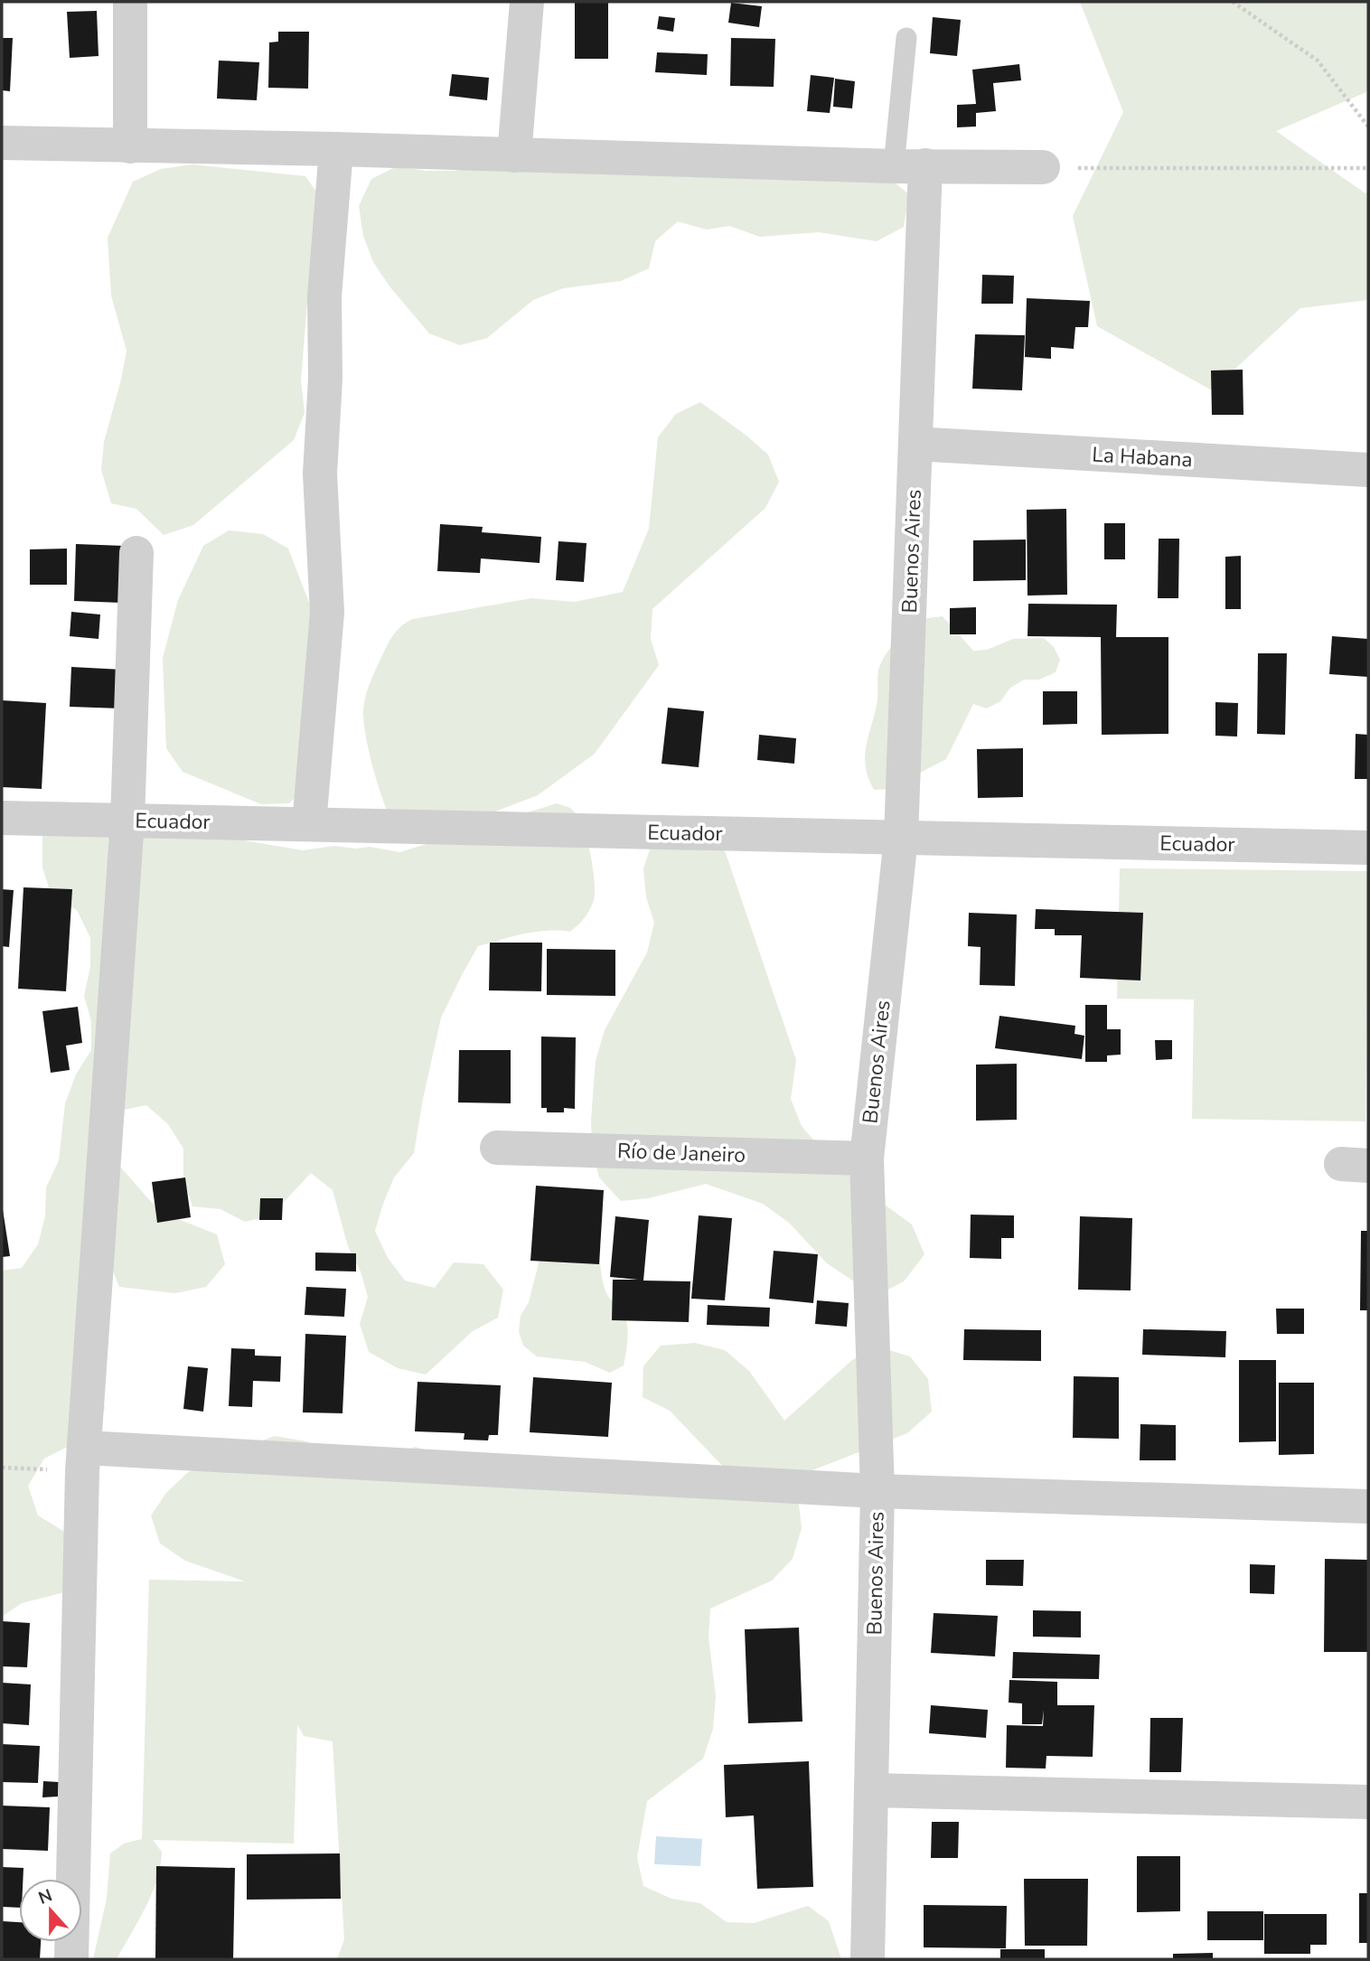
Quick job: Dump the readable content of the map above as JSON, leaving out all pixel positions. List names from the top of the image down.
{
  "streets": {
    "street": [
      "La Habana",
      "Buenos Aires",
      "Ecuador",
      "Río de Janeiro"
    ]
  },
  "crossings": [
    ["La Habana", "Buenos Aires"],
    ["Buenos Aires", "Ecuador"],
    ["Buenos Aires", "Río de Janeiro"]
  ],
  "north": "top"
}
